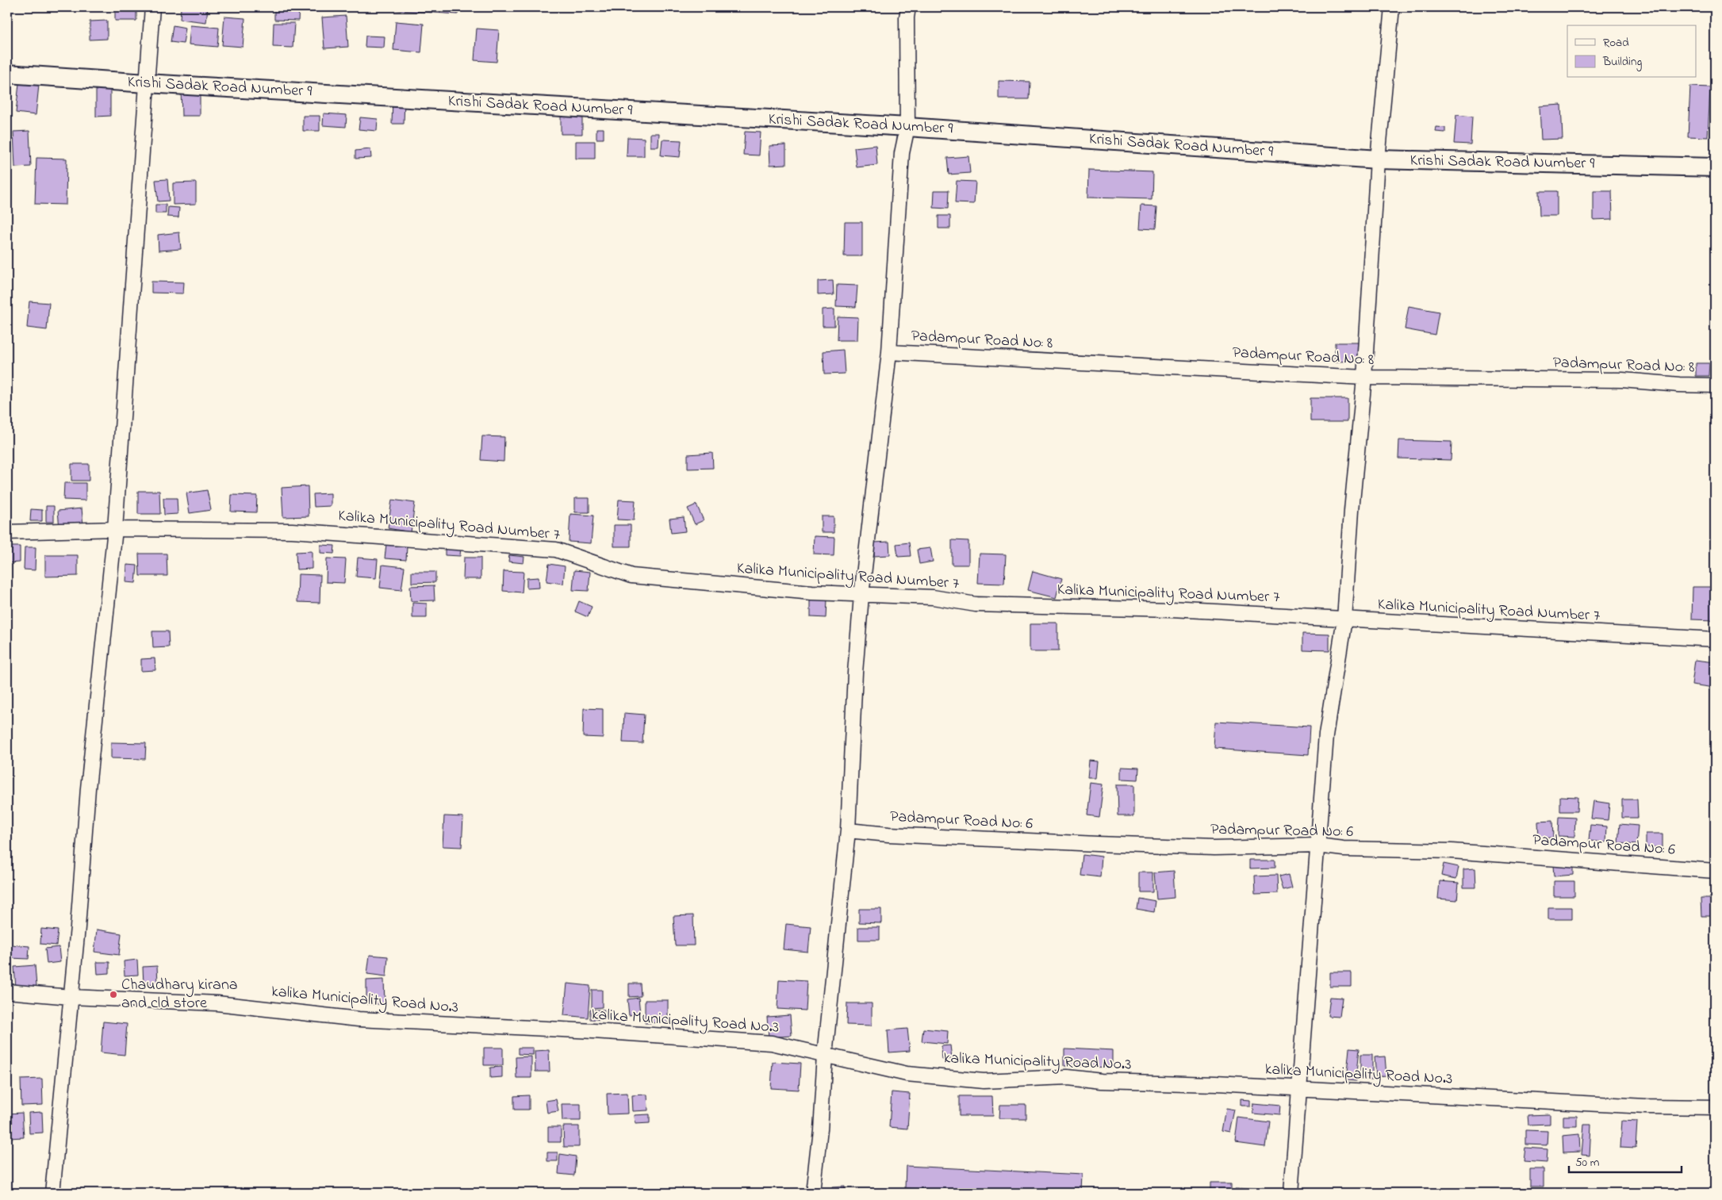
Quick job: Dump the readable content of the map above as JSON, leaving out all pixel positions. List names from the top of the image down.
{
  "streets": {
    "street": [
      "Krishi Sadak Road Number 9",
      "Padampur Road No: 8",
      "Kalika Municipality Road Number 7",
      "Padampur Road No: 6",
      "kalika Municipality Road No.3"
    ]
  },
  "places": ["Chaudhary kirana and cld store"],
  "legend": ["Road", "Building"],
  "scale_bar": "50 m"
}
